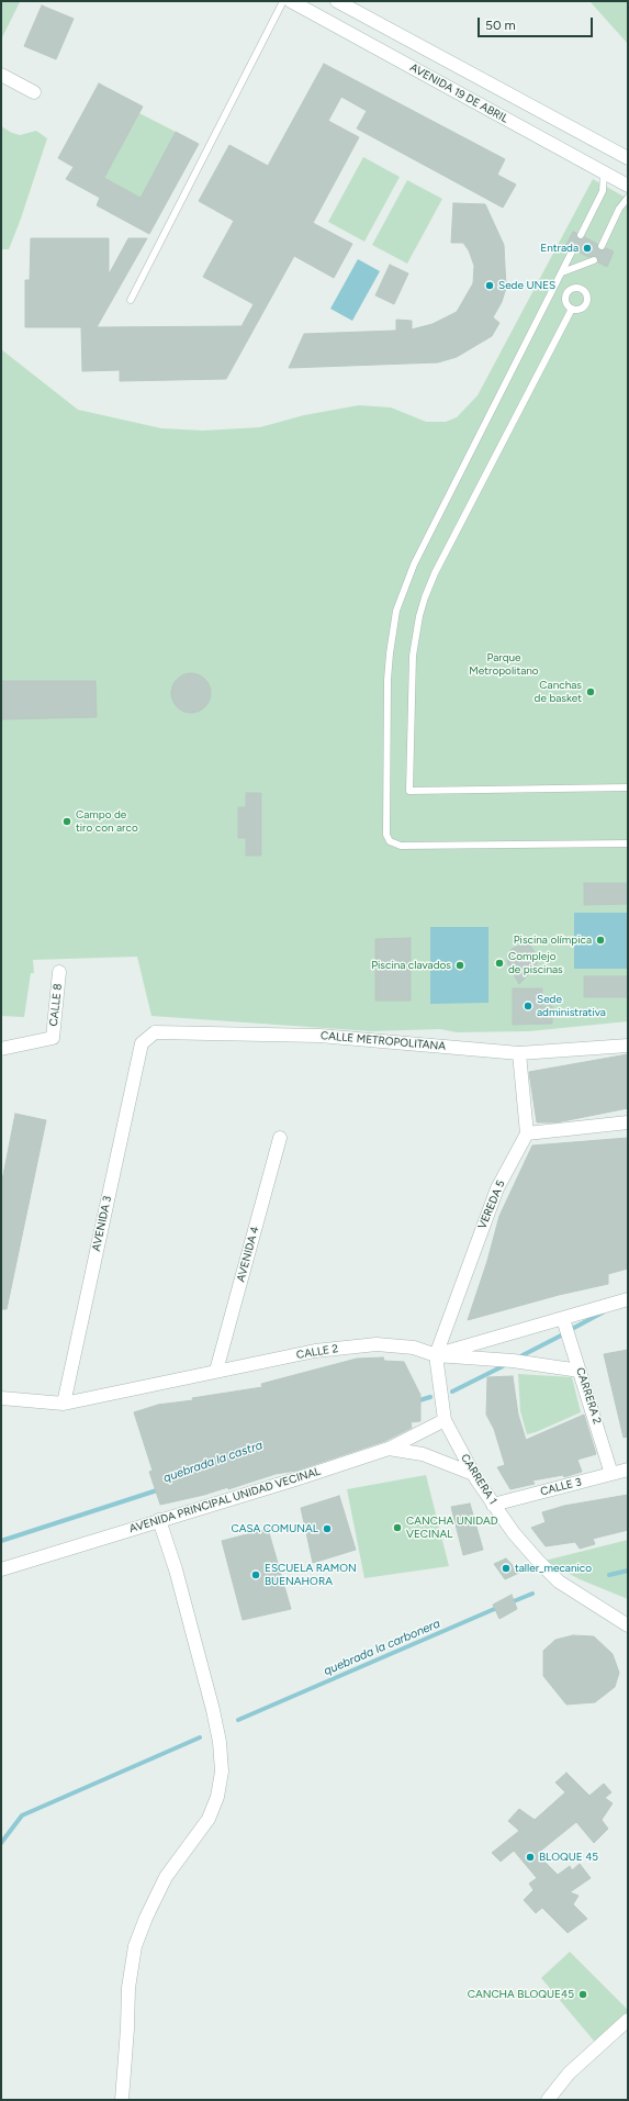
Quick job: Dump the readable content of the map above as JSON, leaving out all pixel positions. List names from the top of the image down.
{
  "streets": {
    "street": [
      "AVENIDA 19 DE ABRIL",
      "CALLE 8",
      "CALLE METROPOLITANA",
      "VEREDA 5",
      "AVENIDA 3",
      "AVENIDA 4",
      "CALLE 2",
      "CARRERA 2",
      "CARRERA 1",
      "CALLE 3",
      "AVENIDA PRINCIPAL UNIDAD VECINAL"
    ]
  },
  "crossings": [
    ["CALLE METROPOLITANA", "AVENIDA 3"],
    ["VEREDA 5", "CALLE 2"],
    ["VEREDA 5", "CARRERA 1"],
    ["AVENIDA 3", "CALLE 2"],
    ["AVENIDA 4", "CALLE 2"],
    ["CALLE 2", "CARRERA 2"],
    ["CALLE 2", "CARRERA 1"],
    ["CARRERA 2", "CALLE 3"],
    ["CARRERA 1", "CALLE 3"],
    ["CARRERA 1", "AVENIDA PRINCIPAL UNIDAD VECINAL"]
  ],
  "water": ["quebrada la castra", "quebrada la carbonera"],
  "parks": ["Parque Metropolitano"],
  "places": [
    "Entrada",
    "Sede UNES",
    "Canchas de basket",
    "Campo de tiro con arco",
    "Piscina olímpica",
    "Complejo de piscinas",
    "Piscina clavados",
    "Sede administrativa",
    "CANCHA UNIDAD VECINAL",
    "CASA COMUNAL",
    "taller_mecanico",
    "ESCUELA RAMON BUENAHORA",
    "BLOQUE 45",
    "CANCHA BLOQUE45"
  ],
  "scale_bar": "50 m"
}
